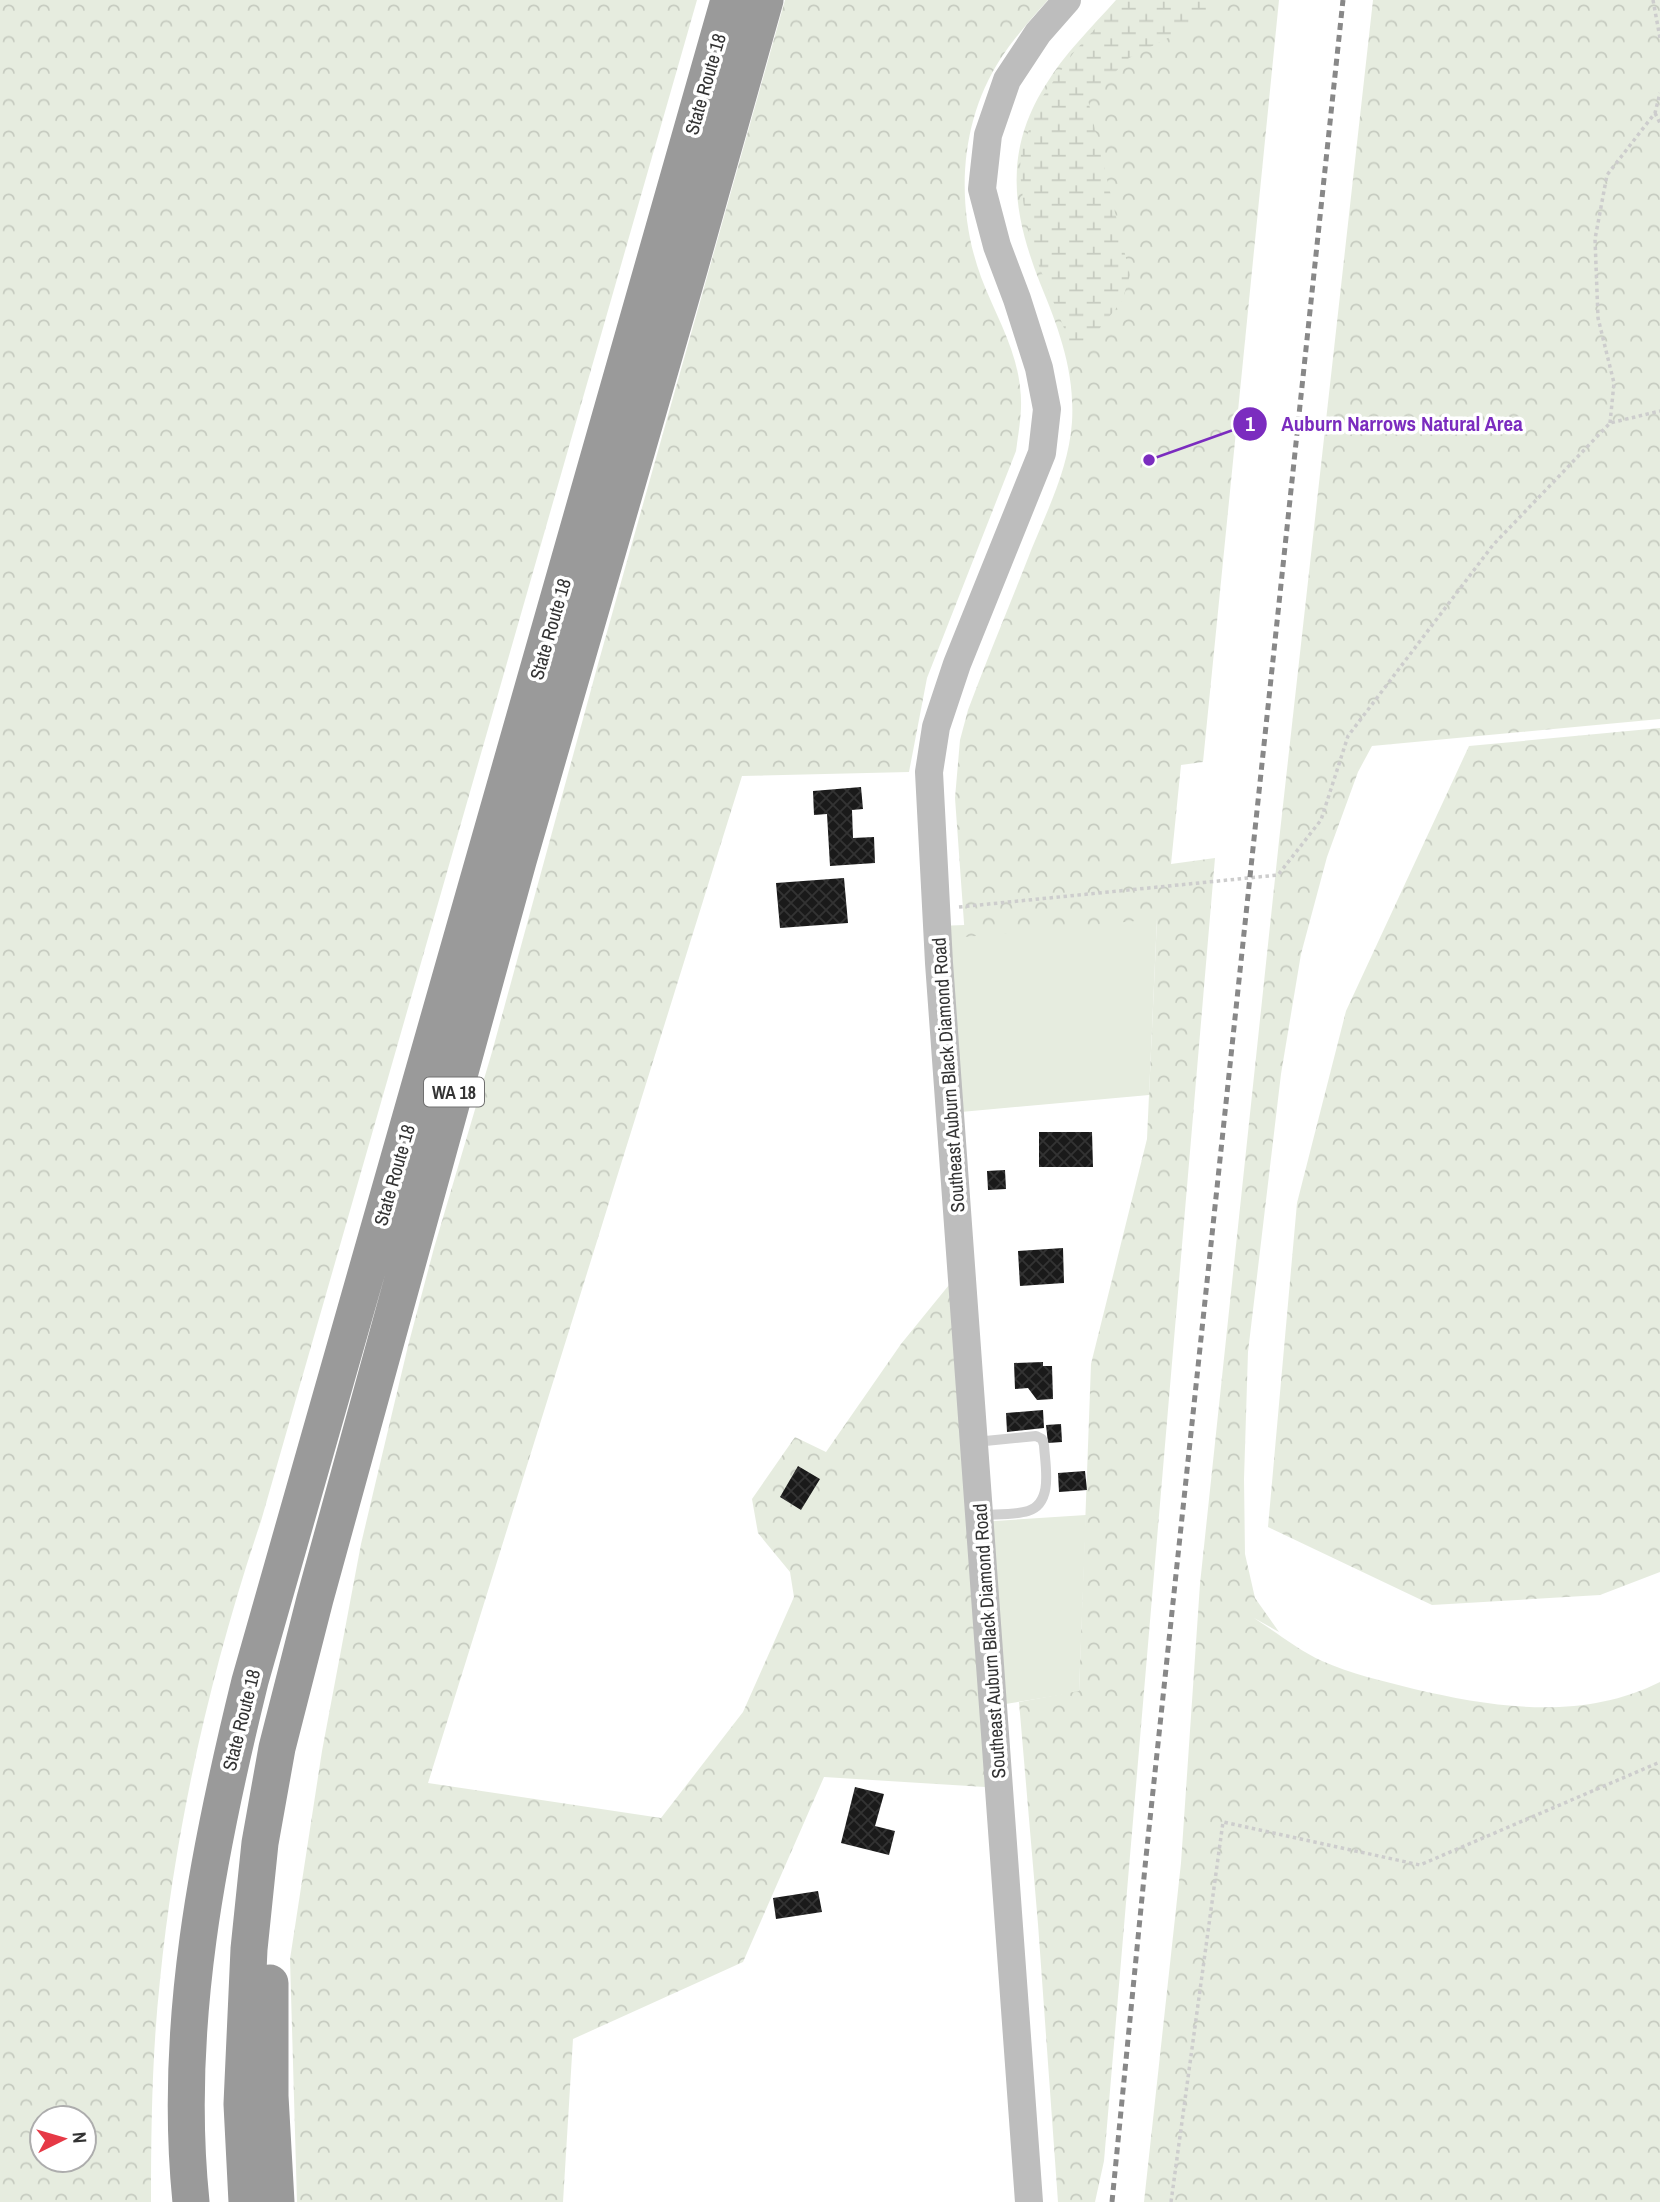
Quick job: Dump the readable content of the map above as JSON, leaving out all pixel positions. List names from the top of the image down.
{
  "streets": {
    "highway": ["State Route 18", "WA 18"],
    "main road": ["Southeast Auburn Black Diamond Road"]
  },
  "places": ["Auburn Narrows Natural Area"],
  "north": "right"
}
